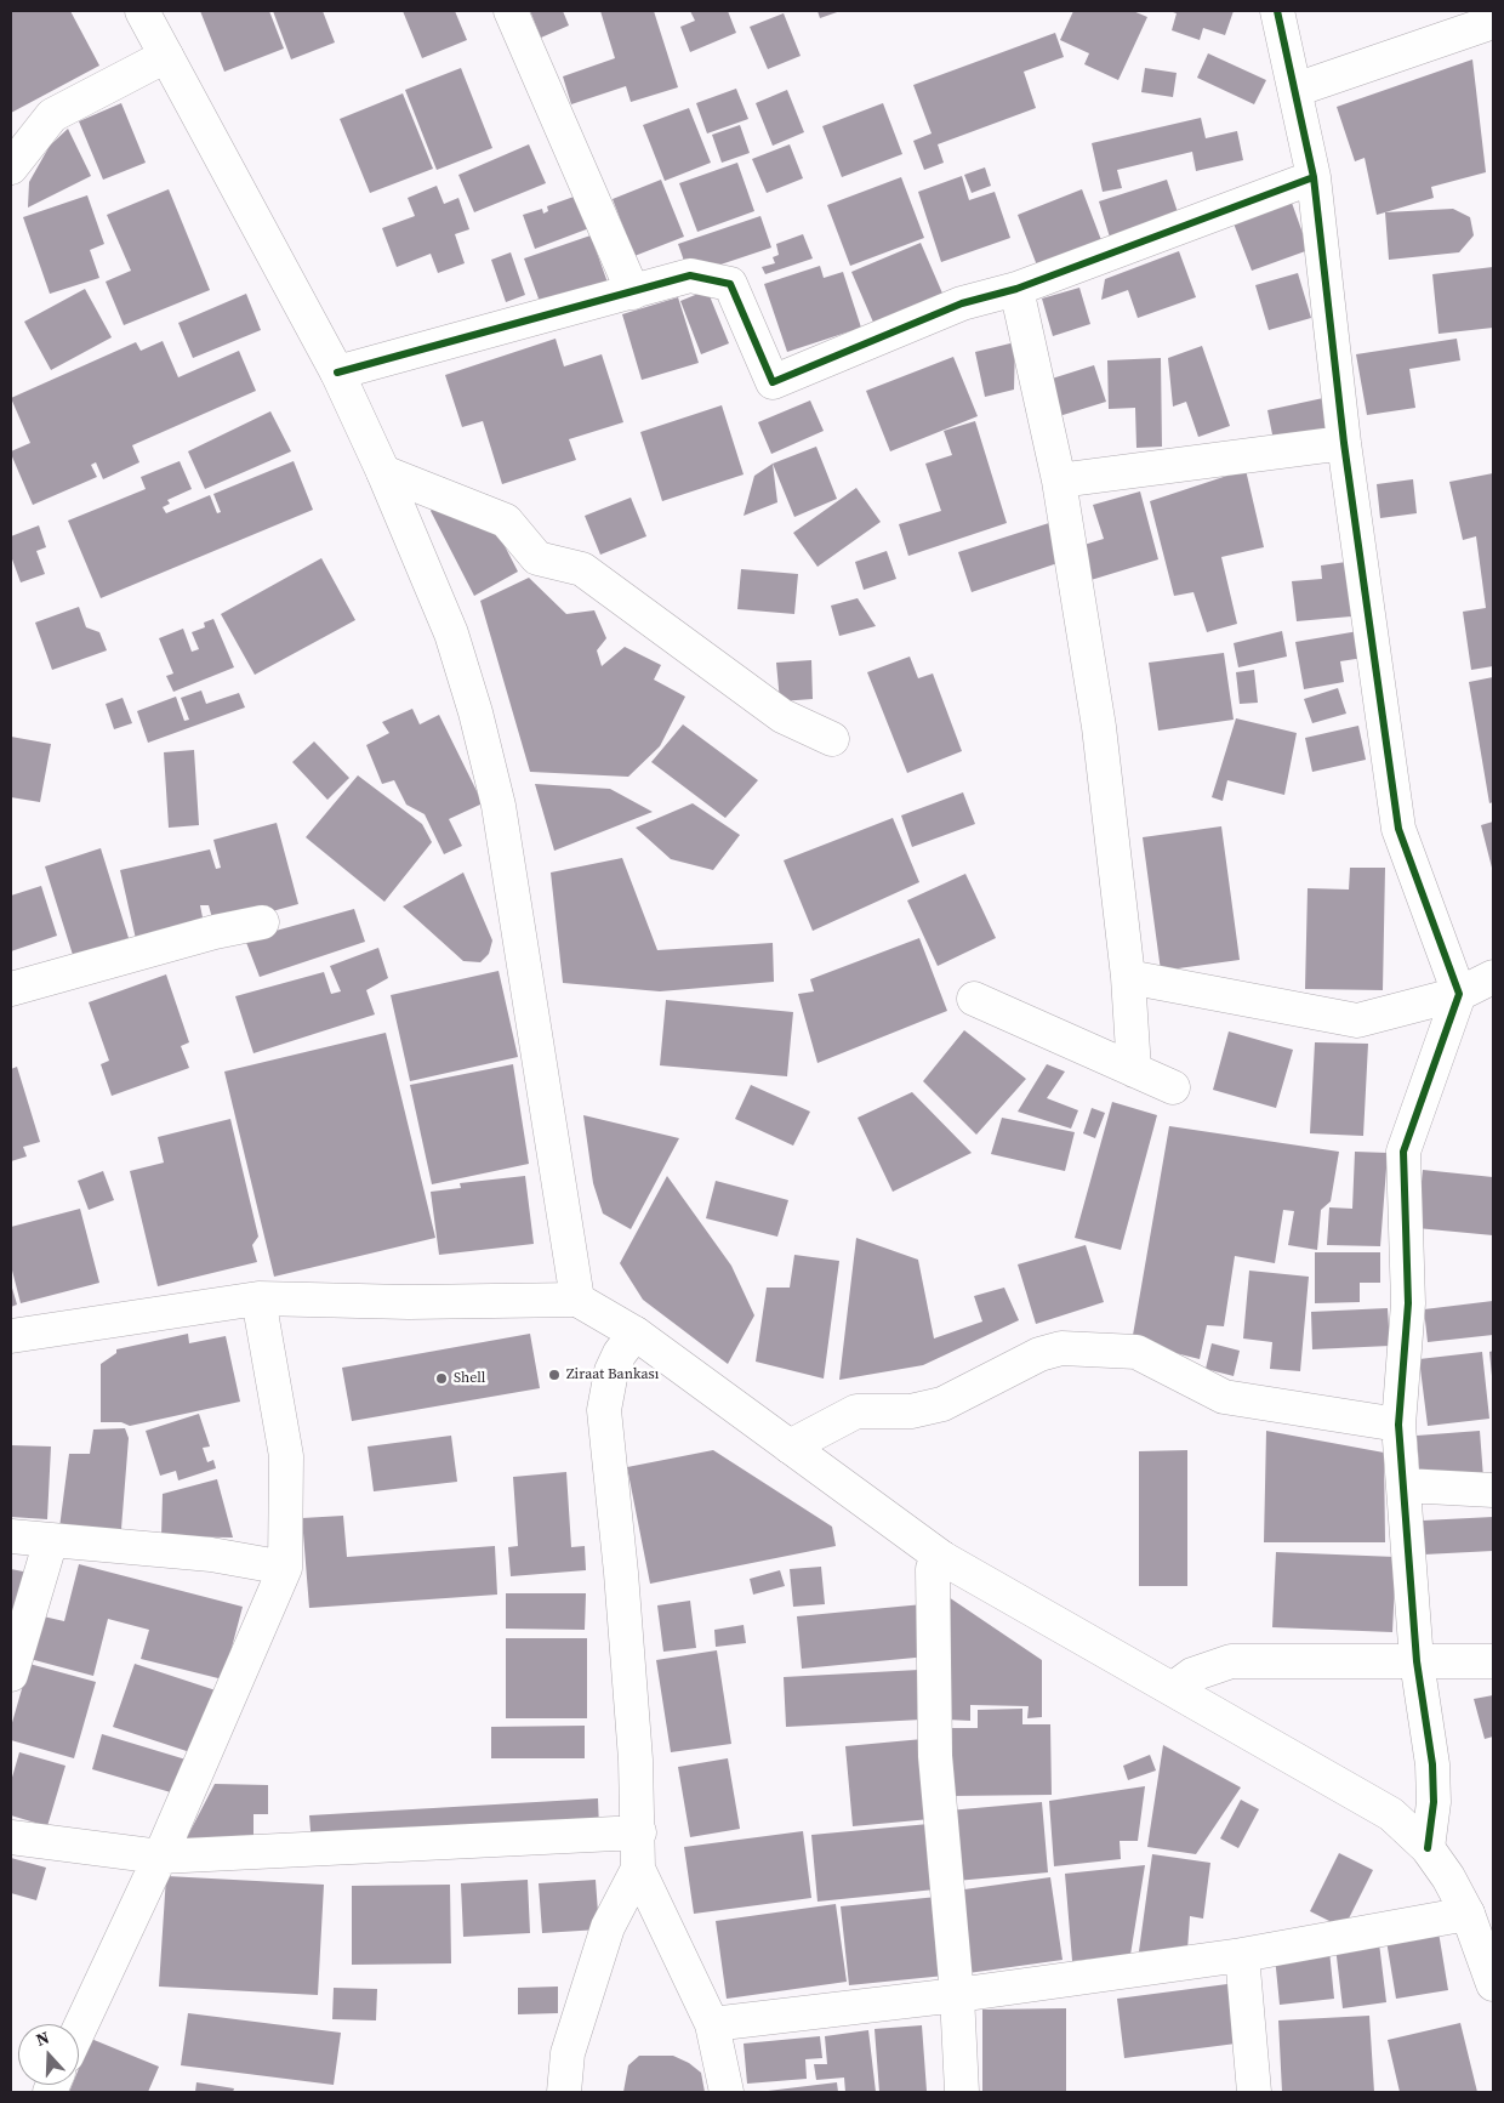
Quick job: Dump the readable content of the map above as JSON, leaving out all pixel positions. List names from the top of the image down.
{
  "places": ["Ziraat Bankası", "Shell"],
  "north": "top"
}
